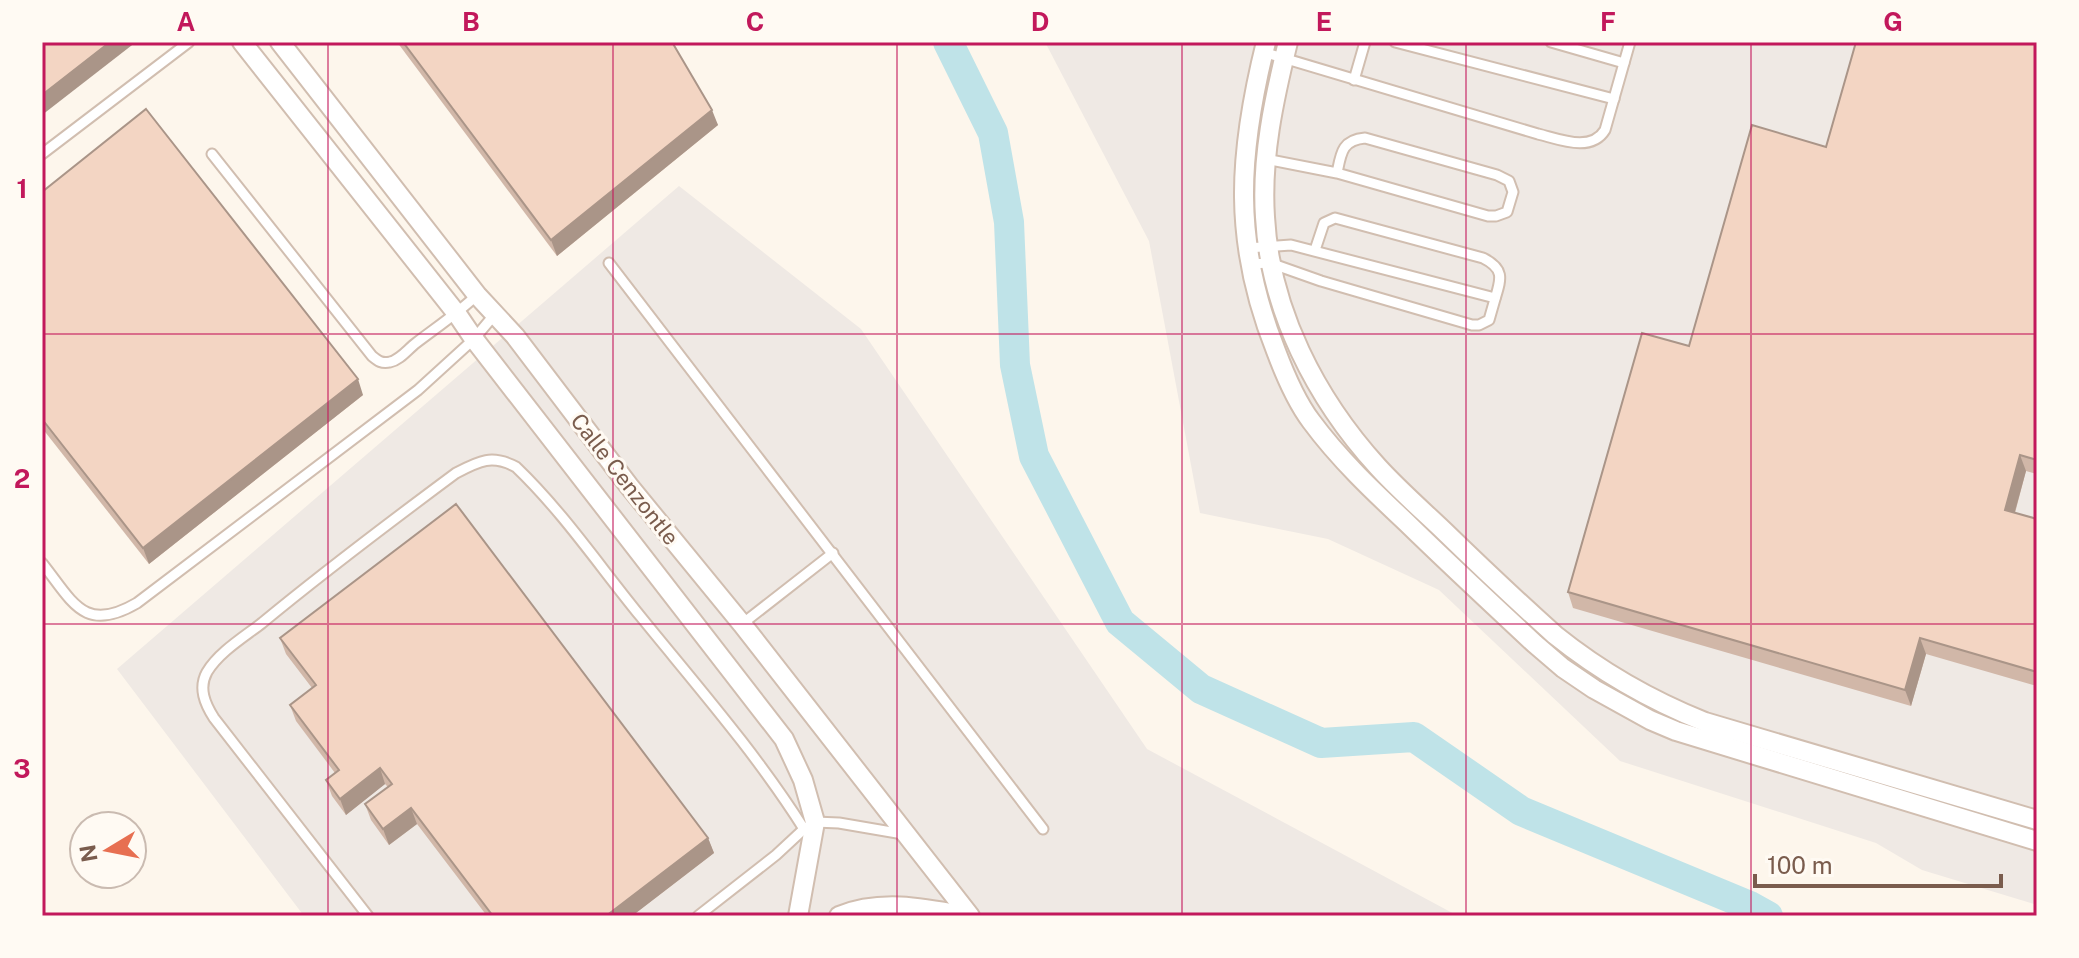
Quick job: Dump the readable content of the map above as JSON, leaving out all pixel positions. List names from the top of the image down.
{
  "streets": {
    "street": ["Calle Cenzontle"]
  },
  "scale_bar": "100 m",
  "north": "left",
  "grid": {
    "columns": [
      "A",
      "B",
      "C",
      "D",
      "E",
      "F",
      "G"
    ],
    "rows": ["1", "2", "3"]
  }
}
